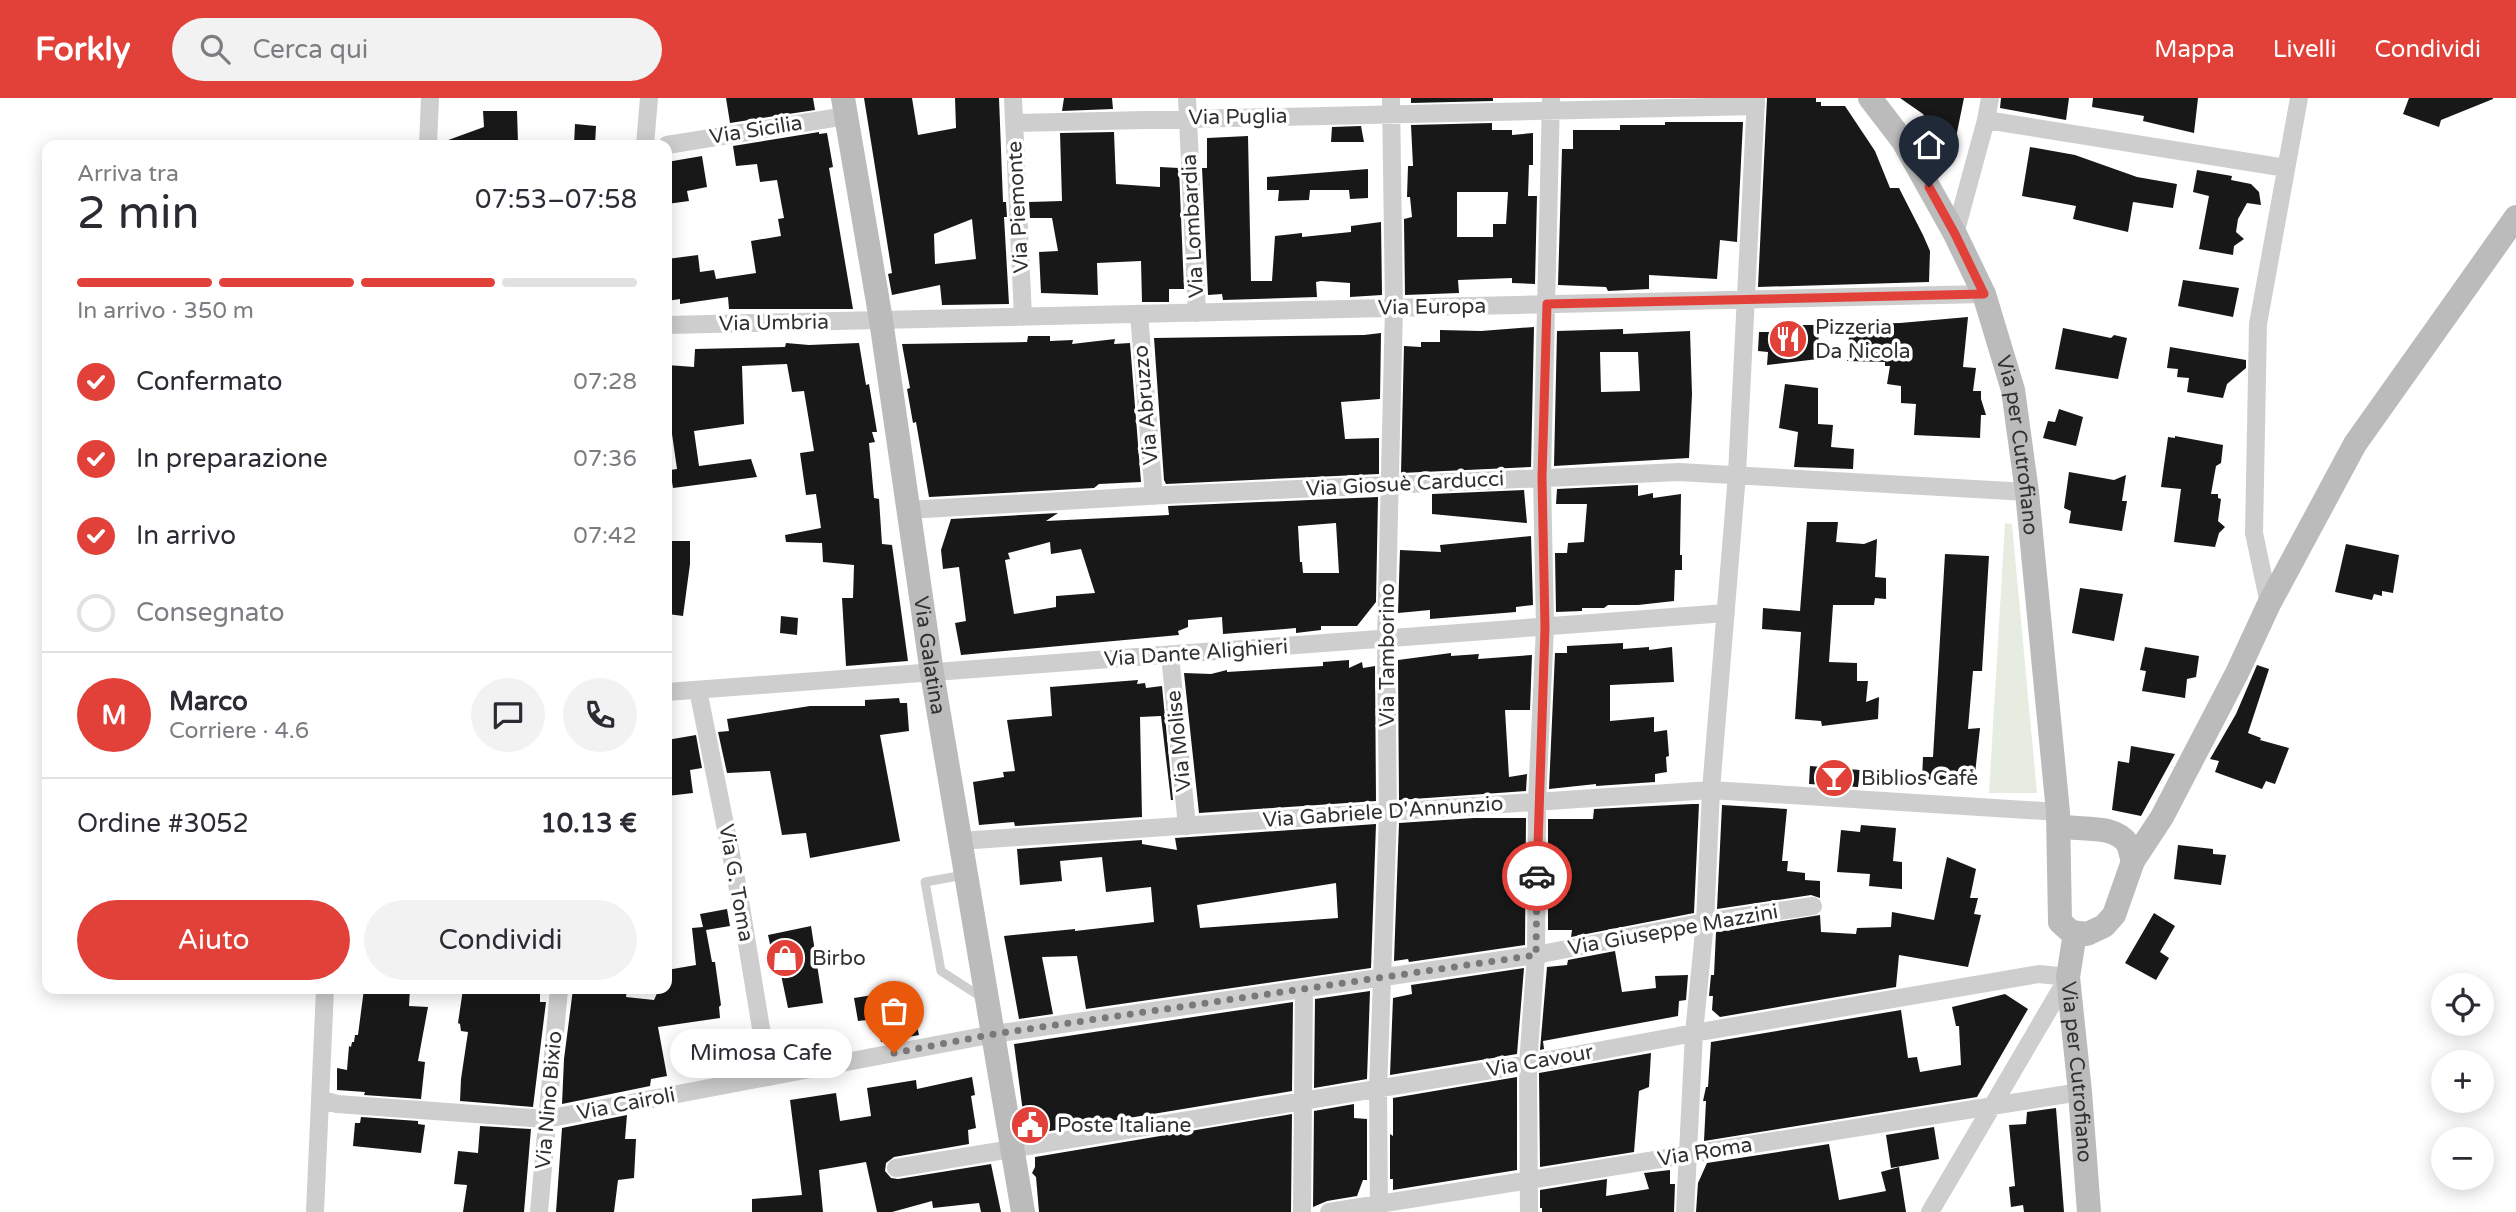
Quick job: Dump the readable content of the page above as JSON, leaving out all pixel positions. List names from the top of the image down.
{
  "streets": {
    "street": [
      "Via Puglia",
      "Via Sicilia",
      "Via Piemonte",
      "Via Lombardia",
      "Via Europa",
      "Via Umbria",
      "Via Abruzzo",
      "Via per Cutrofiano",
      "Via Giosuè Carducci",
      "Via Dante Alighieri",
      "Via Tamborino",
      "Via Galatina",
      "Via Molise",
      "Via Gabriele D'Annunzio",
      "Via G. Toma",
      "Via Giuseppe Mazzini",
      "Via Cavour",
      "Via Nino Bixio",
      "Via Cairoli",
      "Via Roma"
    ]
  },
  "crossings": [
    ["Via Puglia", "Via Piemonte"],
    ["Via Puglia", "Via Lombardia"],
    ["Via Puglia", "Via Tamborino"],
    ["Via Sicilia", "Via Galatina"],
    ["Via Piemonte", "Via Europa"],
    ["Via Lombardia", "Via Europa"],
    ["Via Europa", "Via Umbria"],
    ["Via Europa", "Via Abruzzo"],
    ["Via Europa", "Via per Cutrofiano"],
    ["Via Europa", "Via Tamborino"],
    ["Via Europa", "Via Galatina"],
    ["Via Umbria", "Via Galatina"],
    ["Via Abruzzo", "Via Giosuè Carducci"],
    ["Via per Cutrofiano", "Via Giosuè Carducci"],
    ["Via per Cutrofiano", "Via Gabriele D'Annunzio"],
    ["Via per Cutrofiano", "Via Cavour"],
    ["Via per Cutrofiano", "Via Roma"],
    ["Via Giosuè Carducci", "Via Tamborino"],
    ["Via Giosuè Carducci", "Via Galatina"],
    ["Via Dante Alighieri", "Via Tamborino"],
    ["Via Dante Alighieri", "Via Galatina"],
    ["Via Dante Alighieri", "Via Molise"],
    ["Via Dante Alighieri", "Via G. Toma"],
    ["Via Tamborino", "Via Gabriele D'Annunzio"],
    ["Via Tamborino", "Via Giuseppe Mazzini"],
    ["Via Tamborino", "Via Cavour"],
    ["Via Tamborino", "Via Roma"],
    ["Via Galatina", "Via Gabriele D'Annunzio"],
    ["Via Galatina", "Via Giuseppe Mazzini"],
    ["Via Galatina", "Via Cavour"],
    ["Via Galatina", "Via Cairoli"],
    ["Via Molise", "Via Gabriele D'Annunzio"],
    ["Via G. Toma", "Via Cairoli"],
    ["Via Giuseppe Mazzini", "Via Cairoli"],
    ["Via Nino Bixio", "Via Cairoli"]
  ],
  "places": {
    "restaurant": ["Pizzeria Da Nicola"],
    "bar": ["Biblios Cafè"],
    "shop": ["Birbo"],
    "other": ["Mimosa Cafe"],
    "public building": ["Poste Italiane"]
  },
  "page": {
    "header": "Forkly",
    "search": "Cerca qui",
    "nav": ["Mappa", "Livelli", "Condividi"],
    "heading": ["2 min", "Arriva tra", "07:53–07:58"],
    "panel": [
      "Marco",
      "Corriere · 4.6",
      "Ordine #3052",
      "10.13 €"
    ],
    "bar": "In arrivo · 350 m",
    "list": [
      ["Confermato", "07:28"],
      ["In preparazione", "07:36"],
      ["In arrivo", "07:42"],
      "Consegnato"
    ],
    "round": "M",
    "buttons": ["Aiuto", "Condividi"],
    "map_buttons": ["+", "−"],
    "bubble": "Mimosa Cafe"
  }
}
